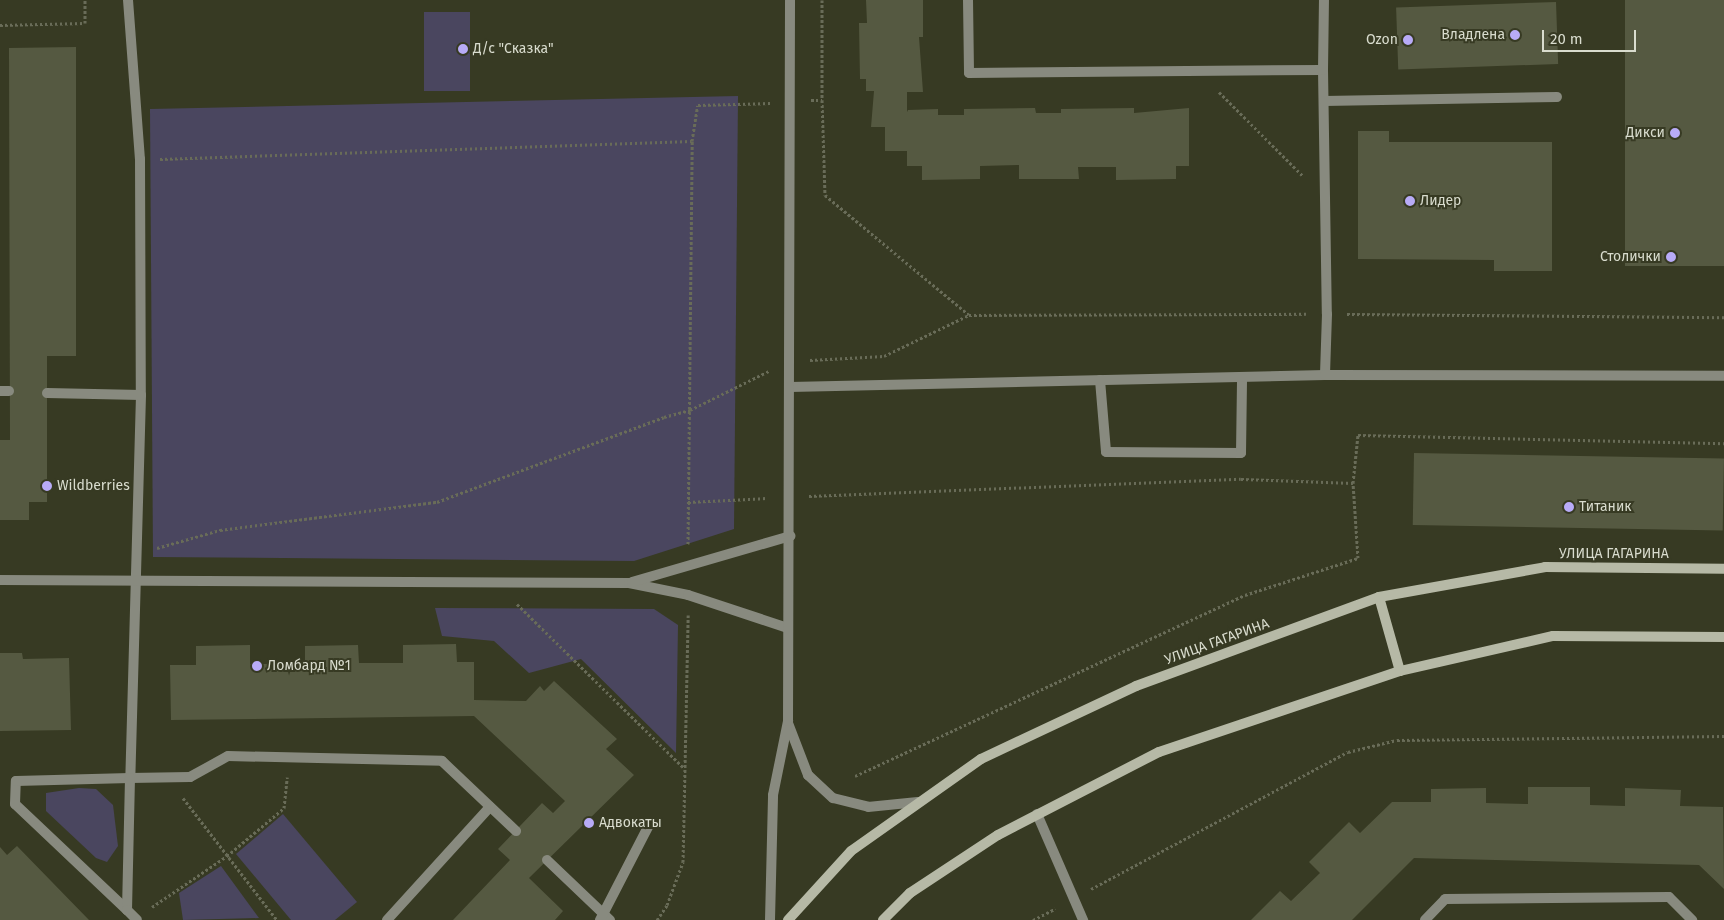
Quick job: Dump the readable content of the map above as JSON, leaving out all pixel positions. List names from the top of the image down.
{
  "streets": {
    "main road": ["УЛИЦА ГАГАРИНА"]
  },
  "places": [
    "Владлена",
    "Ozon",
    "Д/с \"Сказка\"",
    "Дикси",
    "Лидер",
    "Столички",
    "Wildberries",
    "Титаник",
    "Ломбард №1",
    "Адвокаты"
  ],
  "scale_bar": "20 m"
}
